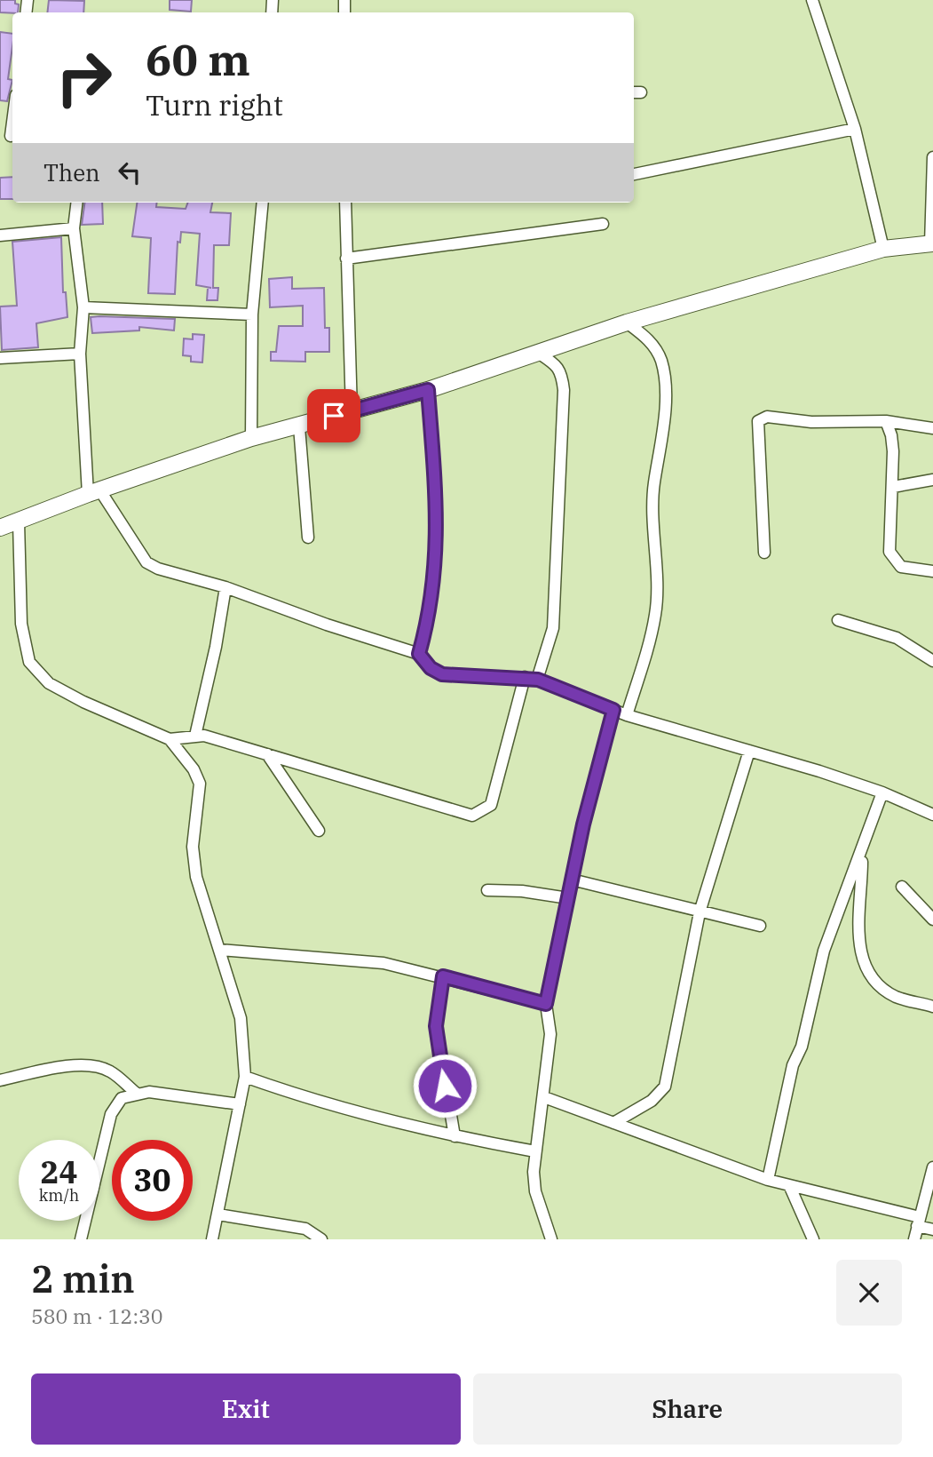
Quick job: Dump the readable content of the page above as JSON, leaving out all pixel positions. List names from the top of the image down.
{
  "page": {
    "turn": ["60 m", "Turn right"],
    "then": "Then",
    "speed": "24 km/h",
    "limit": "30",
    "heading": ["2 min", "580 m · 12:30"],
    "buttons": ["Exit", "Share"]
  }
}
